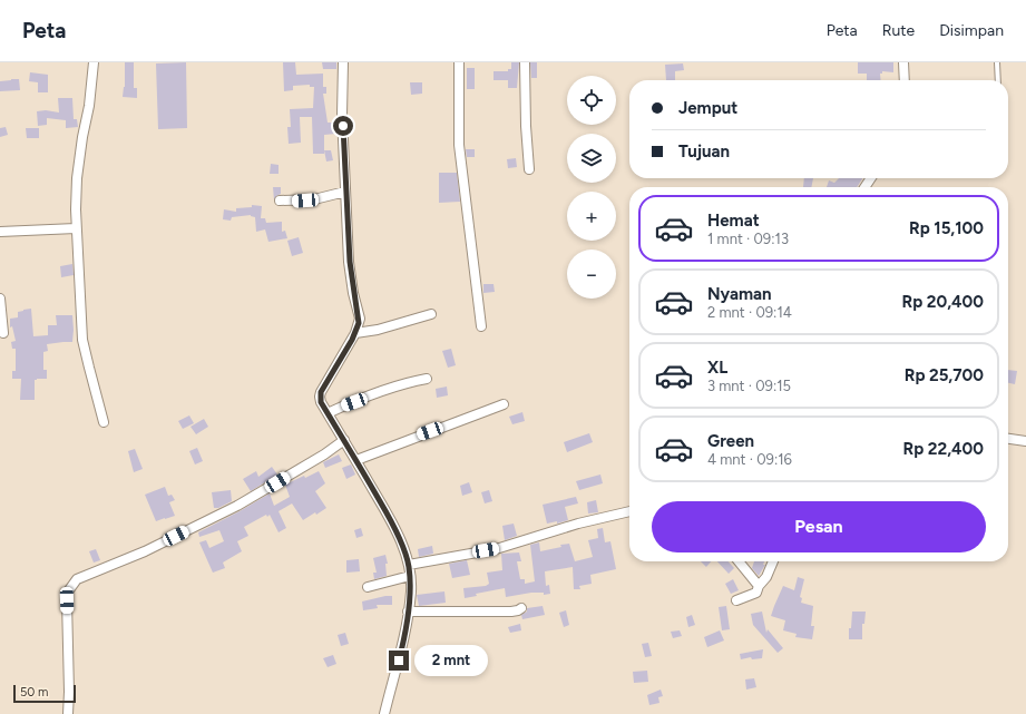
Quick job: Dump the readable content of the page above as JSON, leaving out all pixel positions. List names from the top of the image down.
{
  "scale_bar": "50 m",
  "page": {
    "header": "Peta",
    "nav": ["Peta", "Rute", "Disimpan"],
    "map_buttons": ["+", "−"],
    "banner": ["Jemput", "Tujuan"],
    "list": [
      {
        "name": "Hemat",
        "note": "1 mnt · 09:13",
        "value": "Rp 15,100"
      },
      {
        "name": "Nyaman",
        "note": "2 mnt · 09:14",
        "value": "Rp 20,400"
      },
      {
        "name": "XL",
        "note": "3 mnt · 09:15",
        "value": "Rp 25,700"
      },
      {
        "name": "Green",
        "note": "4 mnt · 09:16",
        "value": "Rp 22,400"
      }
    ],
    "buttons": "Pesan",
    "bubble": "2 mnt",
    "scale": "50 m"
  }
}
